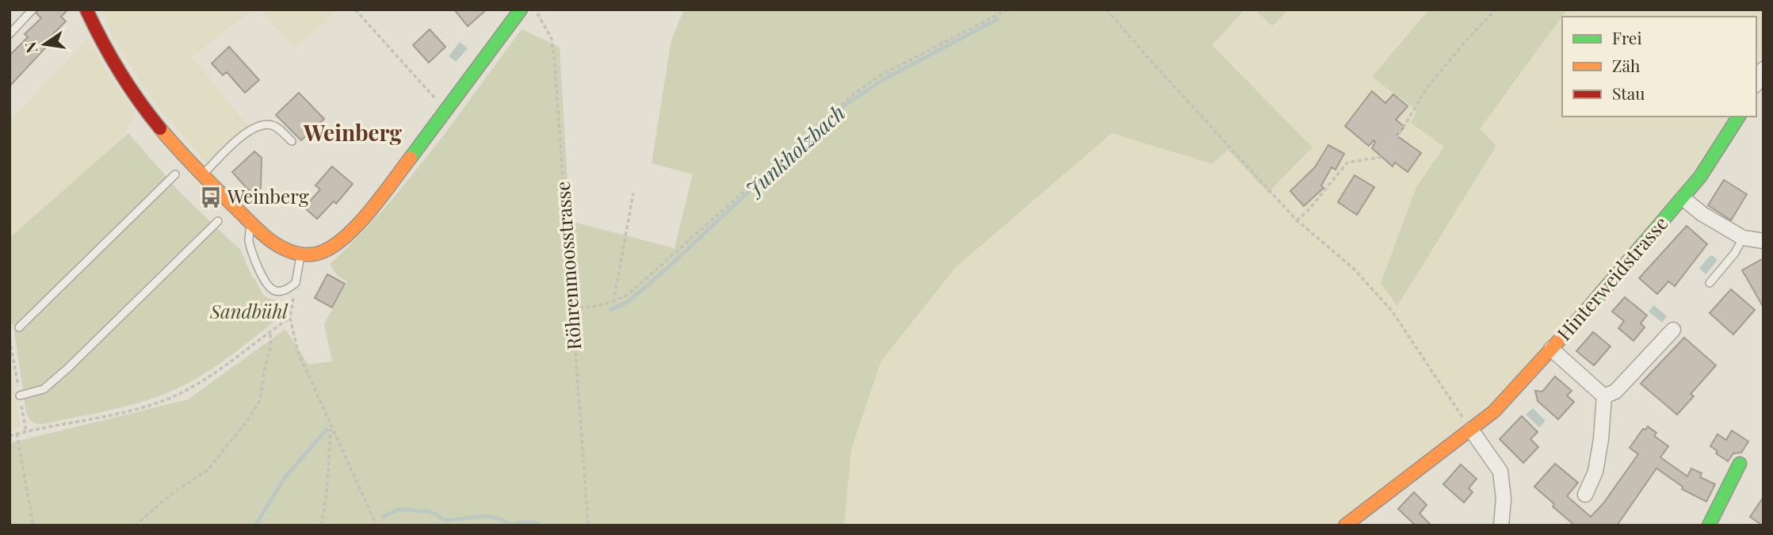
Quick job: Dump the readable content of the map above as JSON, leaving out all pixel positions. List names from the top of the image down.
{
  "streets": {
    "street": ["Hinterweidstrasse"],
    "path": ["Röhrenmoosstrasse"]
  },
  "districts": ["Weinberg"],
  "water": ["Junkholzbach"],
  "parks": ["Sandbühl"],
  "places": {
    "bus stop": ["Weinberg"]
  },
  "legend": ["Frei", "Zäh", "Stau"],
  "north": "left"
}
